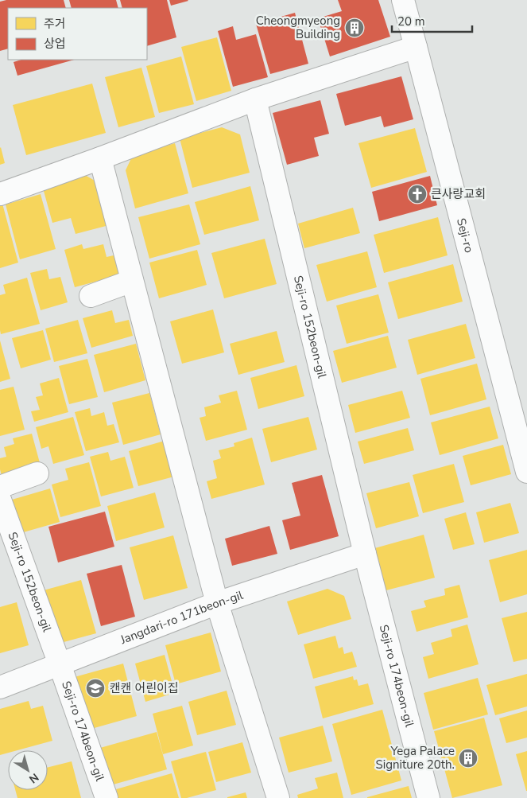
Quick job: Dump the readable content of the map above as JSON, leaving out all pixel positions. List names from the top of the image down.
{
  "streets": {
    "street": [
      "Seji-ro",
      "Seji-ro 152beon-gil",
      "Jangdari-ro 171beon-gil",
      "Seji-ro 174beon-gil"
    ]
  },
  "crossings": [
    ["Seji-ro 152beon-gil", "Jangdari-ro 171beon-gil"],
    ["Seji-ro 152beon-gil", "Seji-ro 174beon-gil"],
    ["Jangdari-ro 171beon-gil", "Seji-ro 174beon-gil"]
  ],
  "places": {
    "building": ["Cheongmyeong Building", "Yega Palace Signiture 20th."],
    "church": ["큰사랑교회"],
    "school or university": ["캔캔 어린이집"]
  },
  "legend": ["주거", "상업"],
  "scale_bar": "20 m",
  "north": "bottom right"
}
